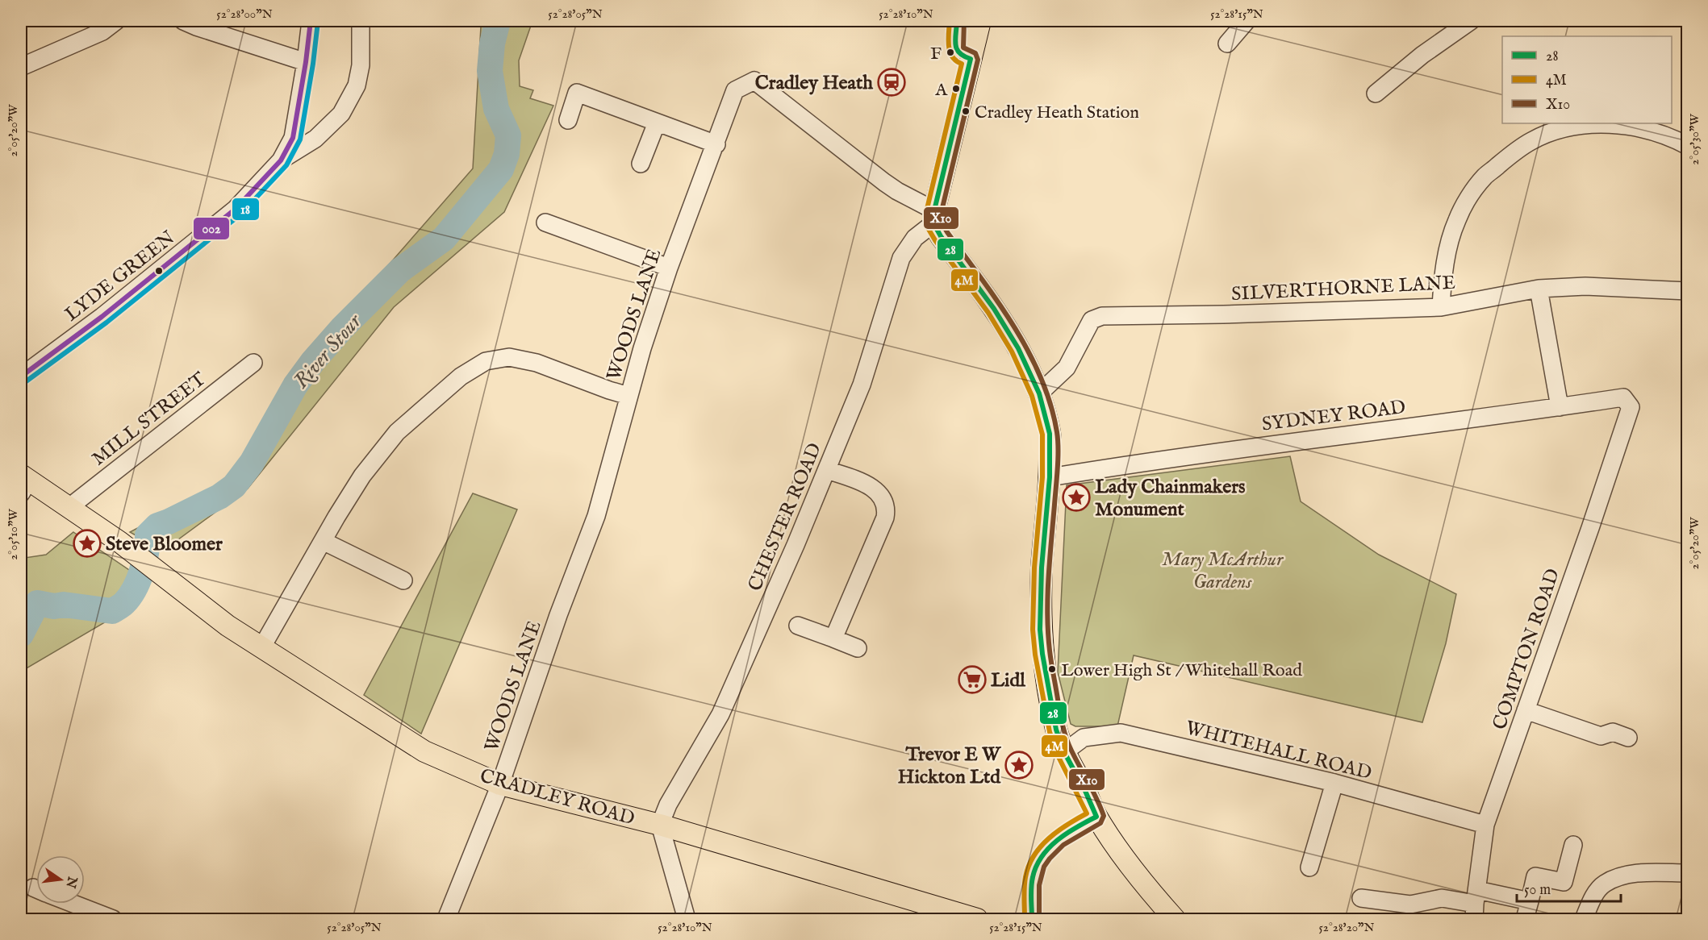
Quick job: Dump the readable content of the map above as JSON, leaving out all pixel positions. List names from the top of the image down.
{
  "streets": {
    "main road": ["CRADLEY ROAD"],
    "street": [
      "LYDE GREEN",
      "SILVERTHORNE LANE",
      "WOODS LANE",
      "SYDNEY ROAD",
      "MILL STREET",
      "CHESTER ROAD",
      "COMPTON ROAD",
      "WHITEHALL ROAD"
    ]
  },
  "crossings": [
    ["WOODS LANE", "CHESTER ROAD"],
    ["WOODS LANE", "CRADLEY ROAD"],
    ["SYDNEY ROAD", "COMPTON ROAD"],
    ["MILL STREET", "CRADLEY ROAD"],
    ["CHESTER ROAD", "CRADLEY ROAD"],
    ["COMPTON ROAD", "WHITEHALL ROAD"]
  ],
  "water": ["River Stour"],
  "parks": ["Mary McArthur Gardens"],
  "places": {
    "other": [
      "F",
      "A",
      "Cradley Heath Station",
      "Lower High St / Whitehall Road"
    ],
    "station": ["Cradley Heath"],
    "place": ["Lady Chainmakers Monument", "Steve Bloomer", "Trevor E W Hickton Ltd"],
    "supermarket": ["Lidl"]
  },
  "lines": [
    "transit line 28",
    "transit line 4M",
    "transit line X10",
    "transit line 002",
    "transit line 18"
  ],
  "legend": ["28", "4M", "X10"],
  "scale_bar": "50 m",
  "north": "right",
  "coordinates": [
    "52°28'00\"N",
    "52°28'05\"N",
    "52°28'10\"N",
    "52°28'15\"N",
    "2°05'20\"W",
    "2°05'30\"W",
    "2°05'10\"W",
    "52°28'20\"N"
  ]
}
